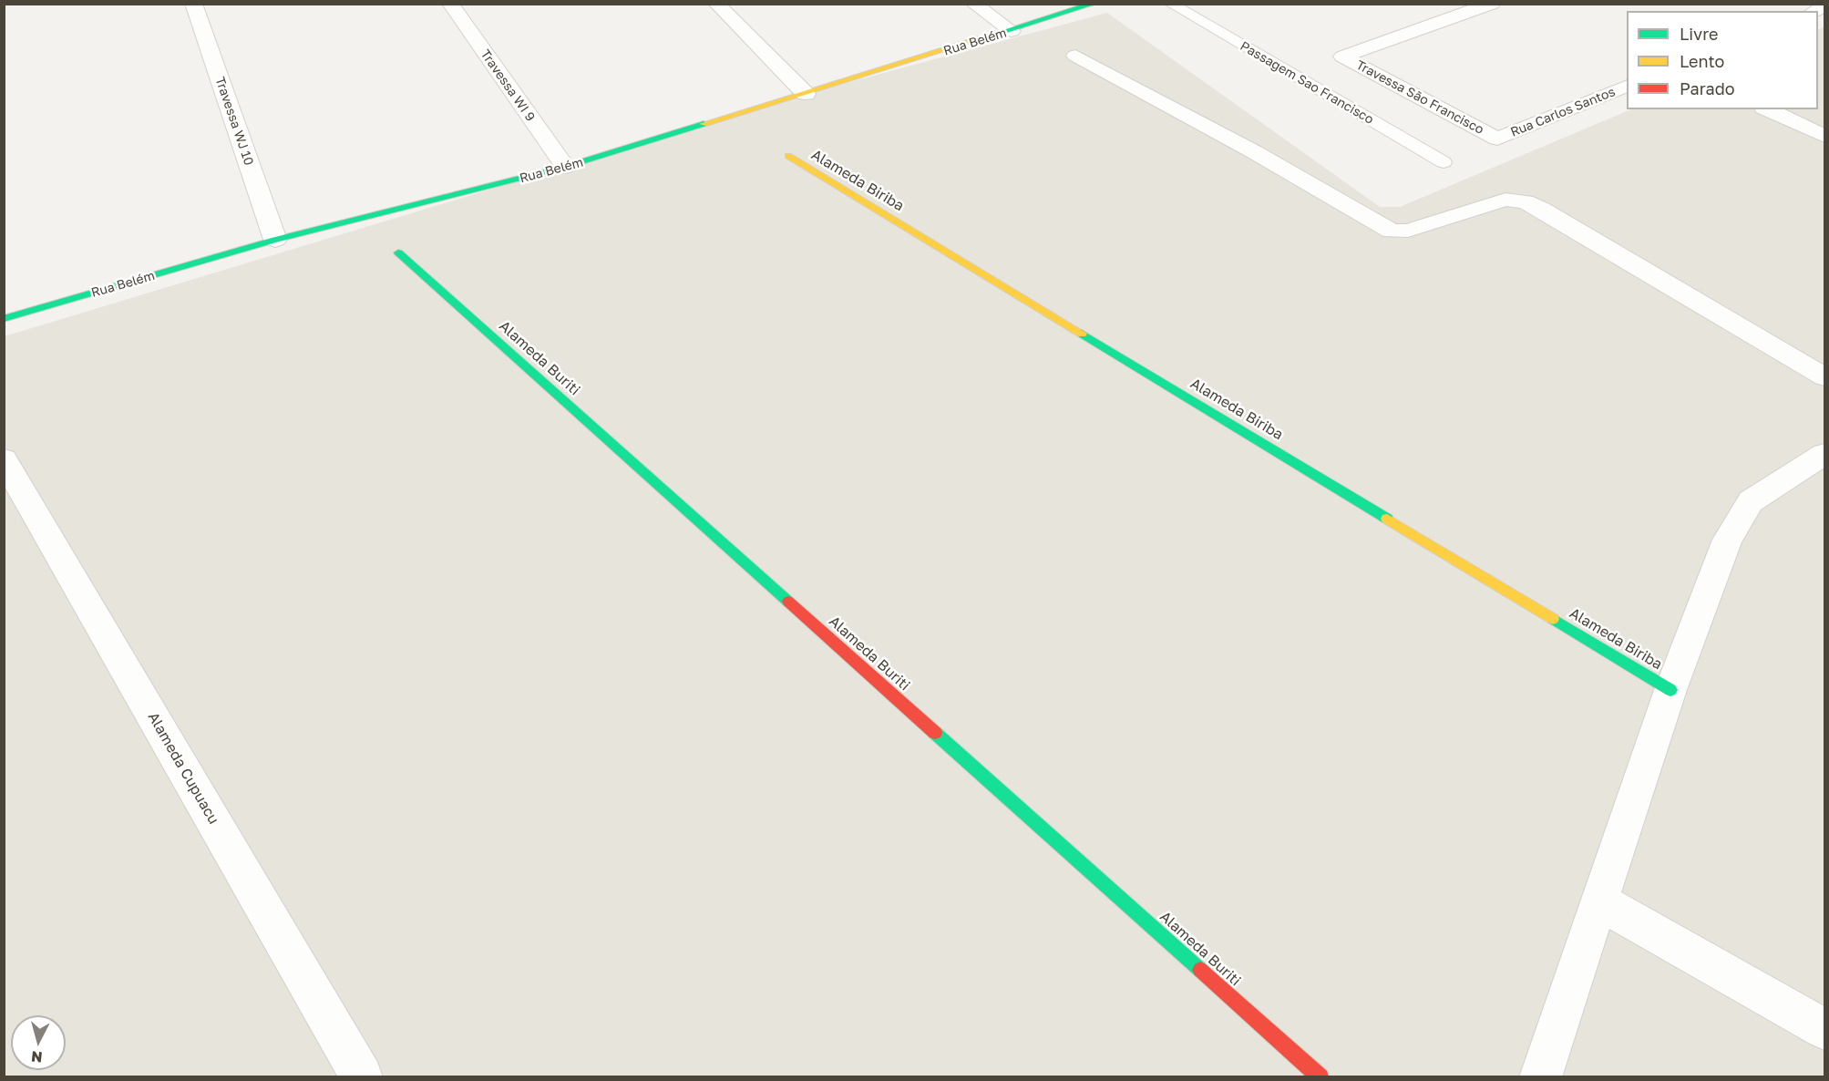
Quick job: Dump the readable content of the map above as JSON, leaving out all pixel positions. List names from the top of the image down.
{
  "streets": {
    "street": [
      "Rua Belém",
      "Travessa WI 9",
      "Travessa São Francisco",
      "Rua Carlos Santos",
      "Travessa WJ 10",
      "Alameda Biriba",
      "Alameda Buriti",
      "Alameda Cupuacu"
    ],
    "lane": ["Passagem Sao Francisco"]
  },
  "crossings": [
    ["Rua Belém", "Travessa WI 9"],
    ["Rua Belém", "Travessa WJ 10"],
    ["Travessa São Francisco", "Rua Carlos Santos"]
  ],
  "legend": ["Livre", "Lento", "Parado"],
  "north": "bottom"
}
